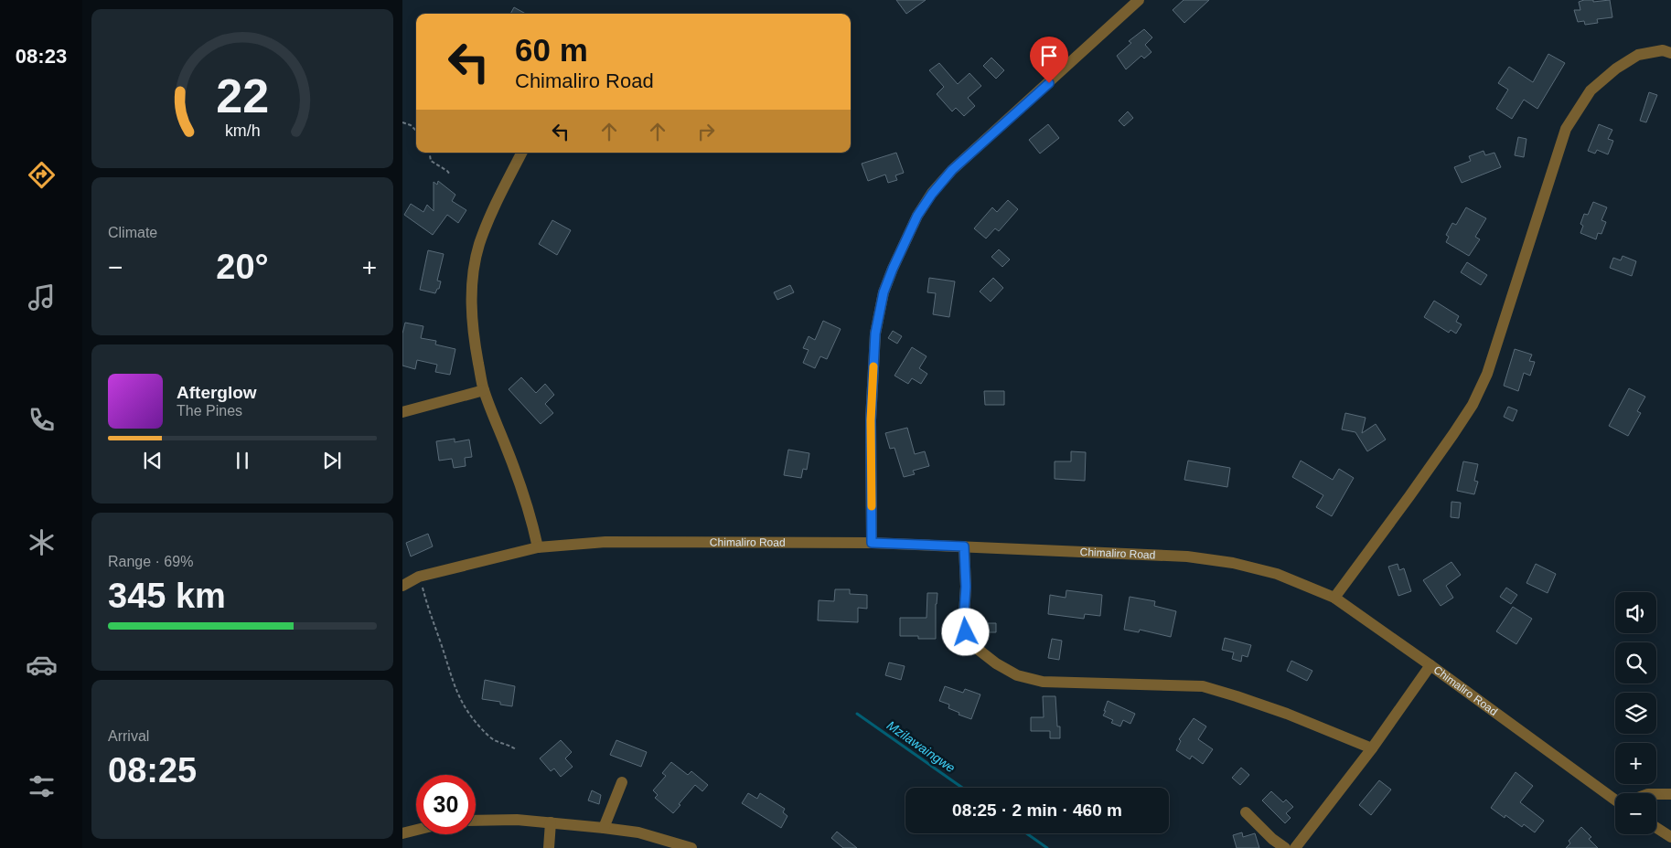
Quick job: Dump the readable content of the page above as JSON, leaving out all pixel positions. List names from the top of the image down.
{
  "streets": {
    "street": ["Chimaliro Road"]
  },
  "water": ["Mzilawaingwe"],
  "page": {
    "tabs": "08:23",
    "turn": ["60 m", "Chimaliro Road"],
    "tile": [
      "Climate",
      ["Range · 69%", "345 km"],
      ["Arrival", "08:25"]
    ],
    "heat": ["−", "20°", "+"],
    "song": ["Afterglow", "The Pines"],
    "map_buttons": ["+", "−"],
    "limit": "30",
    "trip": "08:25 · 2 min · 460 m",
    "gauge": ["22", "km/h"]
  }
}
